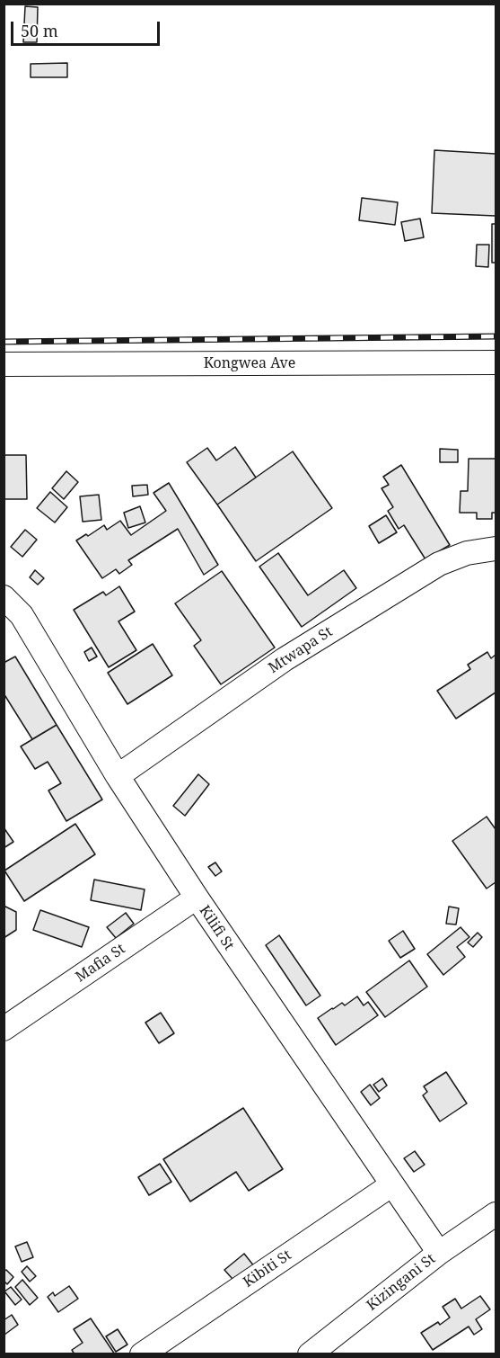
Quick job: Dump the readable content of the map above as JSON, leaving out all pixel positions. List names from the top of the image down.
{
  "streets": {
    "street": [
      "Kongwea Ave",
      "Mtwapa St",
      "Kilifi St",
      "Mafia St",
      "Kibiti St",
      "Kizingani St"
    ]
  },
  "crossings": [
    ["Mtwapa St", "Kilifi St"],
    ["Kilifi St", "Mafia St"],
    ["Kilifi St", "Kibiti St"],
    ["Kilifi St", "Kizingani St"]
  ],
  "scale_bar": "50 m"
}
